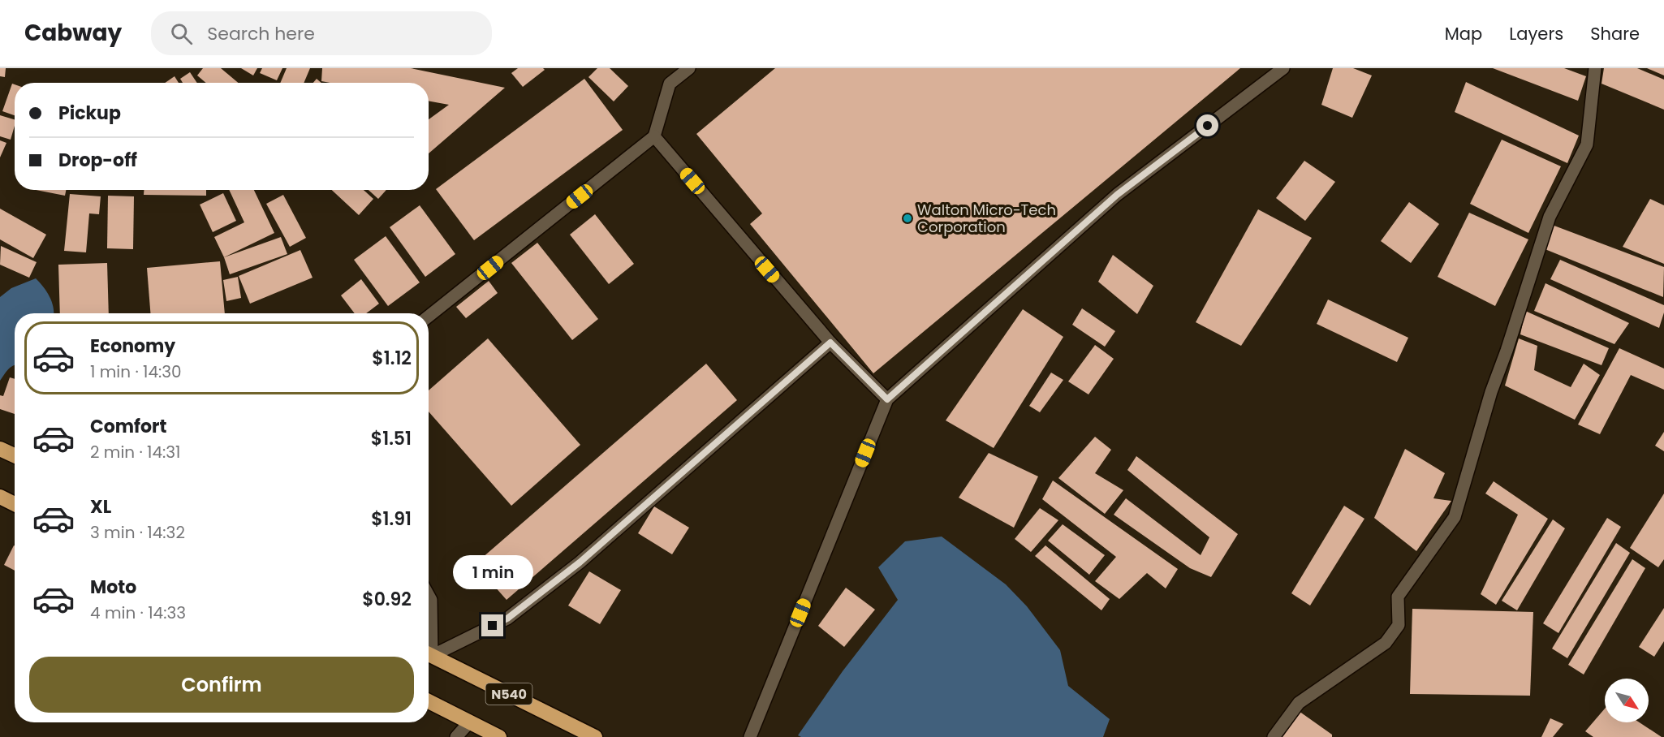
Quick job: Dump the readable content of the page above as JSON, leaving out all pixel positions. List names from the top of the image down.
{
  "streets": {
    "highway": ["N540"]
  },
  "places": ["Walton Micro-Tech Corporation"],
  "north": "bottom right",
  "page": {
    "header": "Cabway",
    "search": "Search here",
    "nav": ["Map", "Layers", "Share"],
    "banner": ["Pickup", "Drop-off"],
    "list": [
      {
        "name": "Economy",
        "note": "1 min · 14:30",
        "value": "$1.12"
      },
      {
        "name": "Comfort",
        "note": "2 min · 14:31",
        "value": "$1.51"
      },
      {
        "name": "XL",
        "note": "3 min · 14:32",
        "value": "$1.91"
      },
      {
        "name": "Moto",
        "note": "4 min · 14:33",
        "value": "$0.92"
      }
    ],
    "bubble": "1 min",
    "buttons": "Confirm"
  }
}
